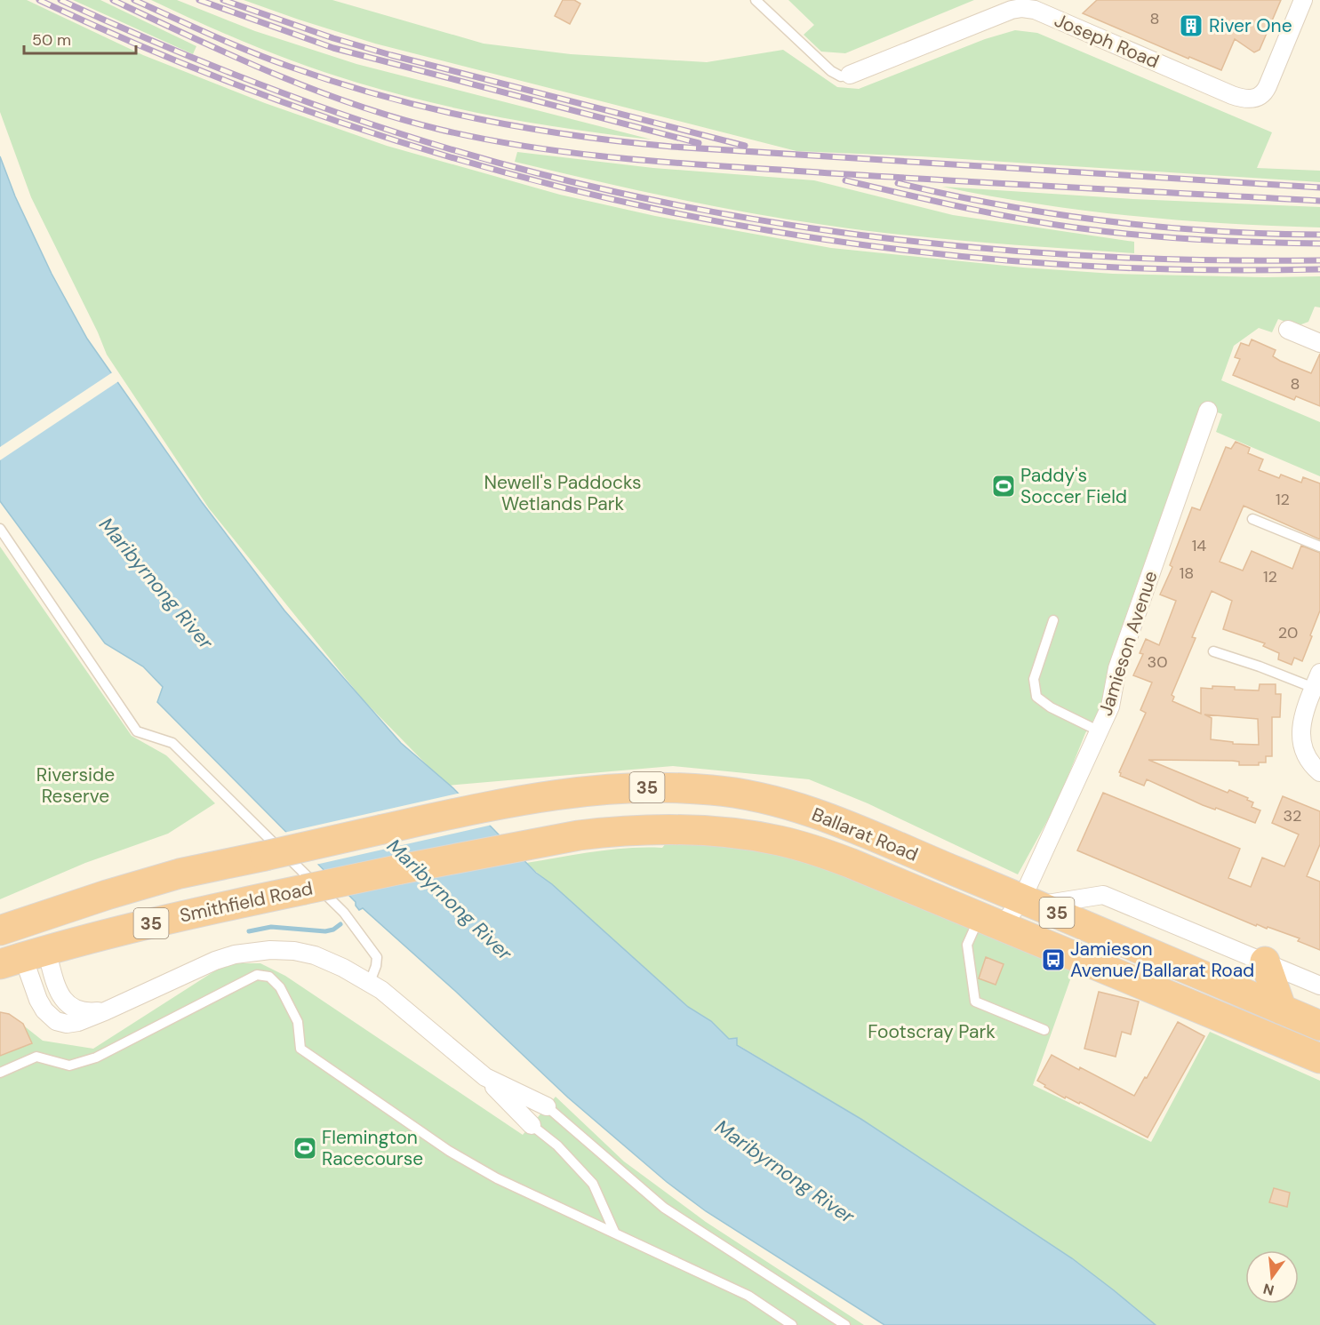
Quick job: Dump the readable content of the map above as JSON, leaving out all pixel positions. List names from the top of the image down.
{
  "streets": {
    "highway": ["35", "Ballarat Road", "Smithfield Road"],
    "street": ["Joseph Road", "Jamieson Avenue"]
  },
  "crossings": [
    ["Jamieson Avenue", "Ballarat Road"],
    ["Ballarat Road", "Smithfield Road"]
  ],
  "water": ["Maribyrnong River"],
  "parks": ["Newell's Paddocks Wetlands Park", "Riverside Reserve", "Footscray Park"],
  "places": {
    "building": ["River One"],
    "sports": ["Paddy's Soccer Field", "Flemington Racecourse"],
    "bus stop": ["Jamieson Avenue/Ballarat Road"]
  },
  "house_numbers": [
    "8",
    "8",
    "12",
    "14",
    "18",
    "12",
    "20",
    "30",
    "32"
  ],
  "scale_bar": "50 m",
  "north": "bottom"
}
